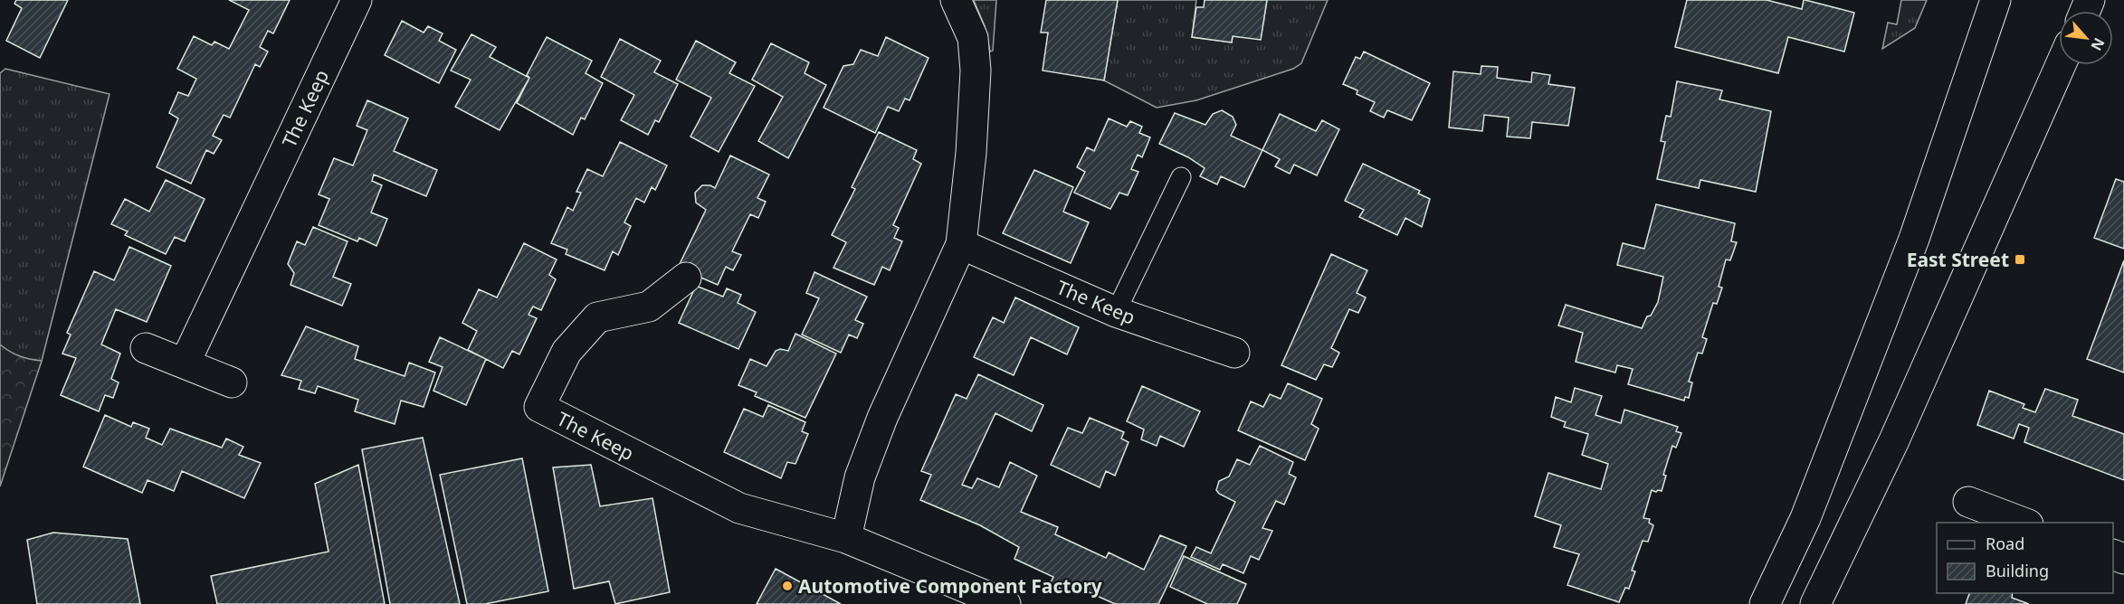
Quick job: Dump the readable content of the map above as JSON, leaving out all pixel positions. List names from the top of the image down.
{
  "streets": {
    "street": ["The Keep"]
  },
  "places": {
    "transit": ["East Street"],
    "other": ["Automotive Component Factory"]
  },
  "legend": ["Road", "Building"],
  "north": "bottom right"
}
